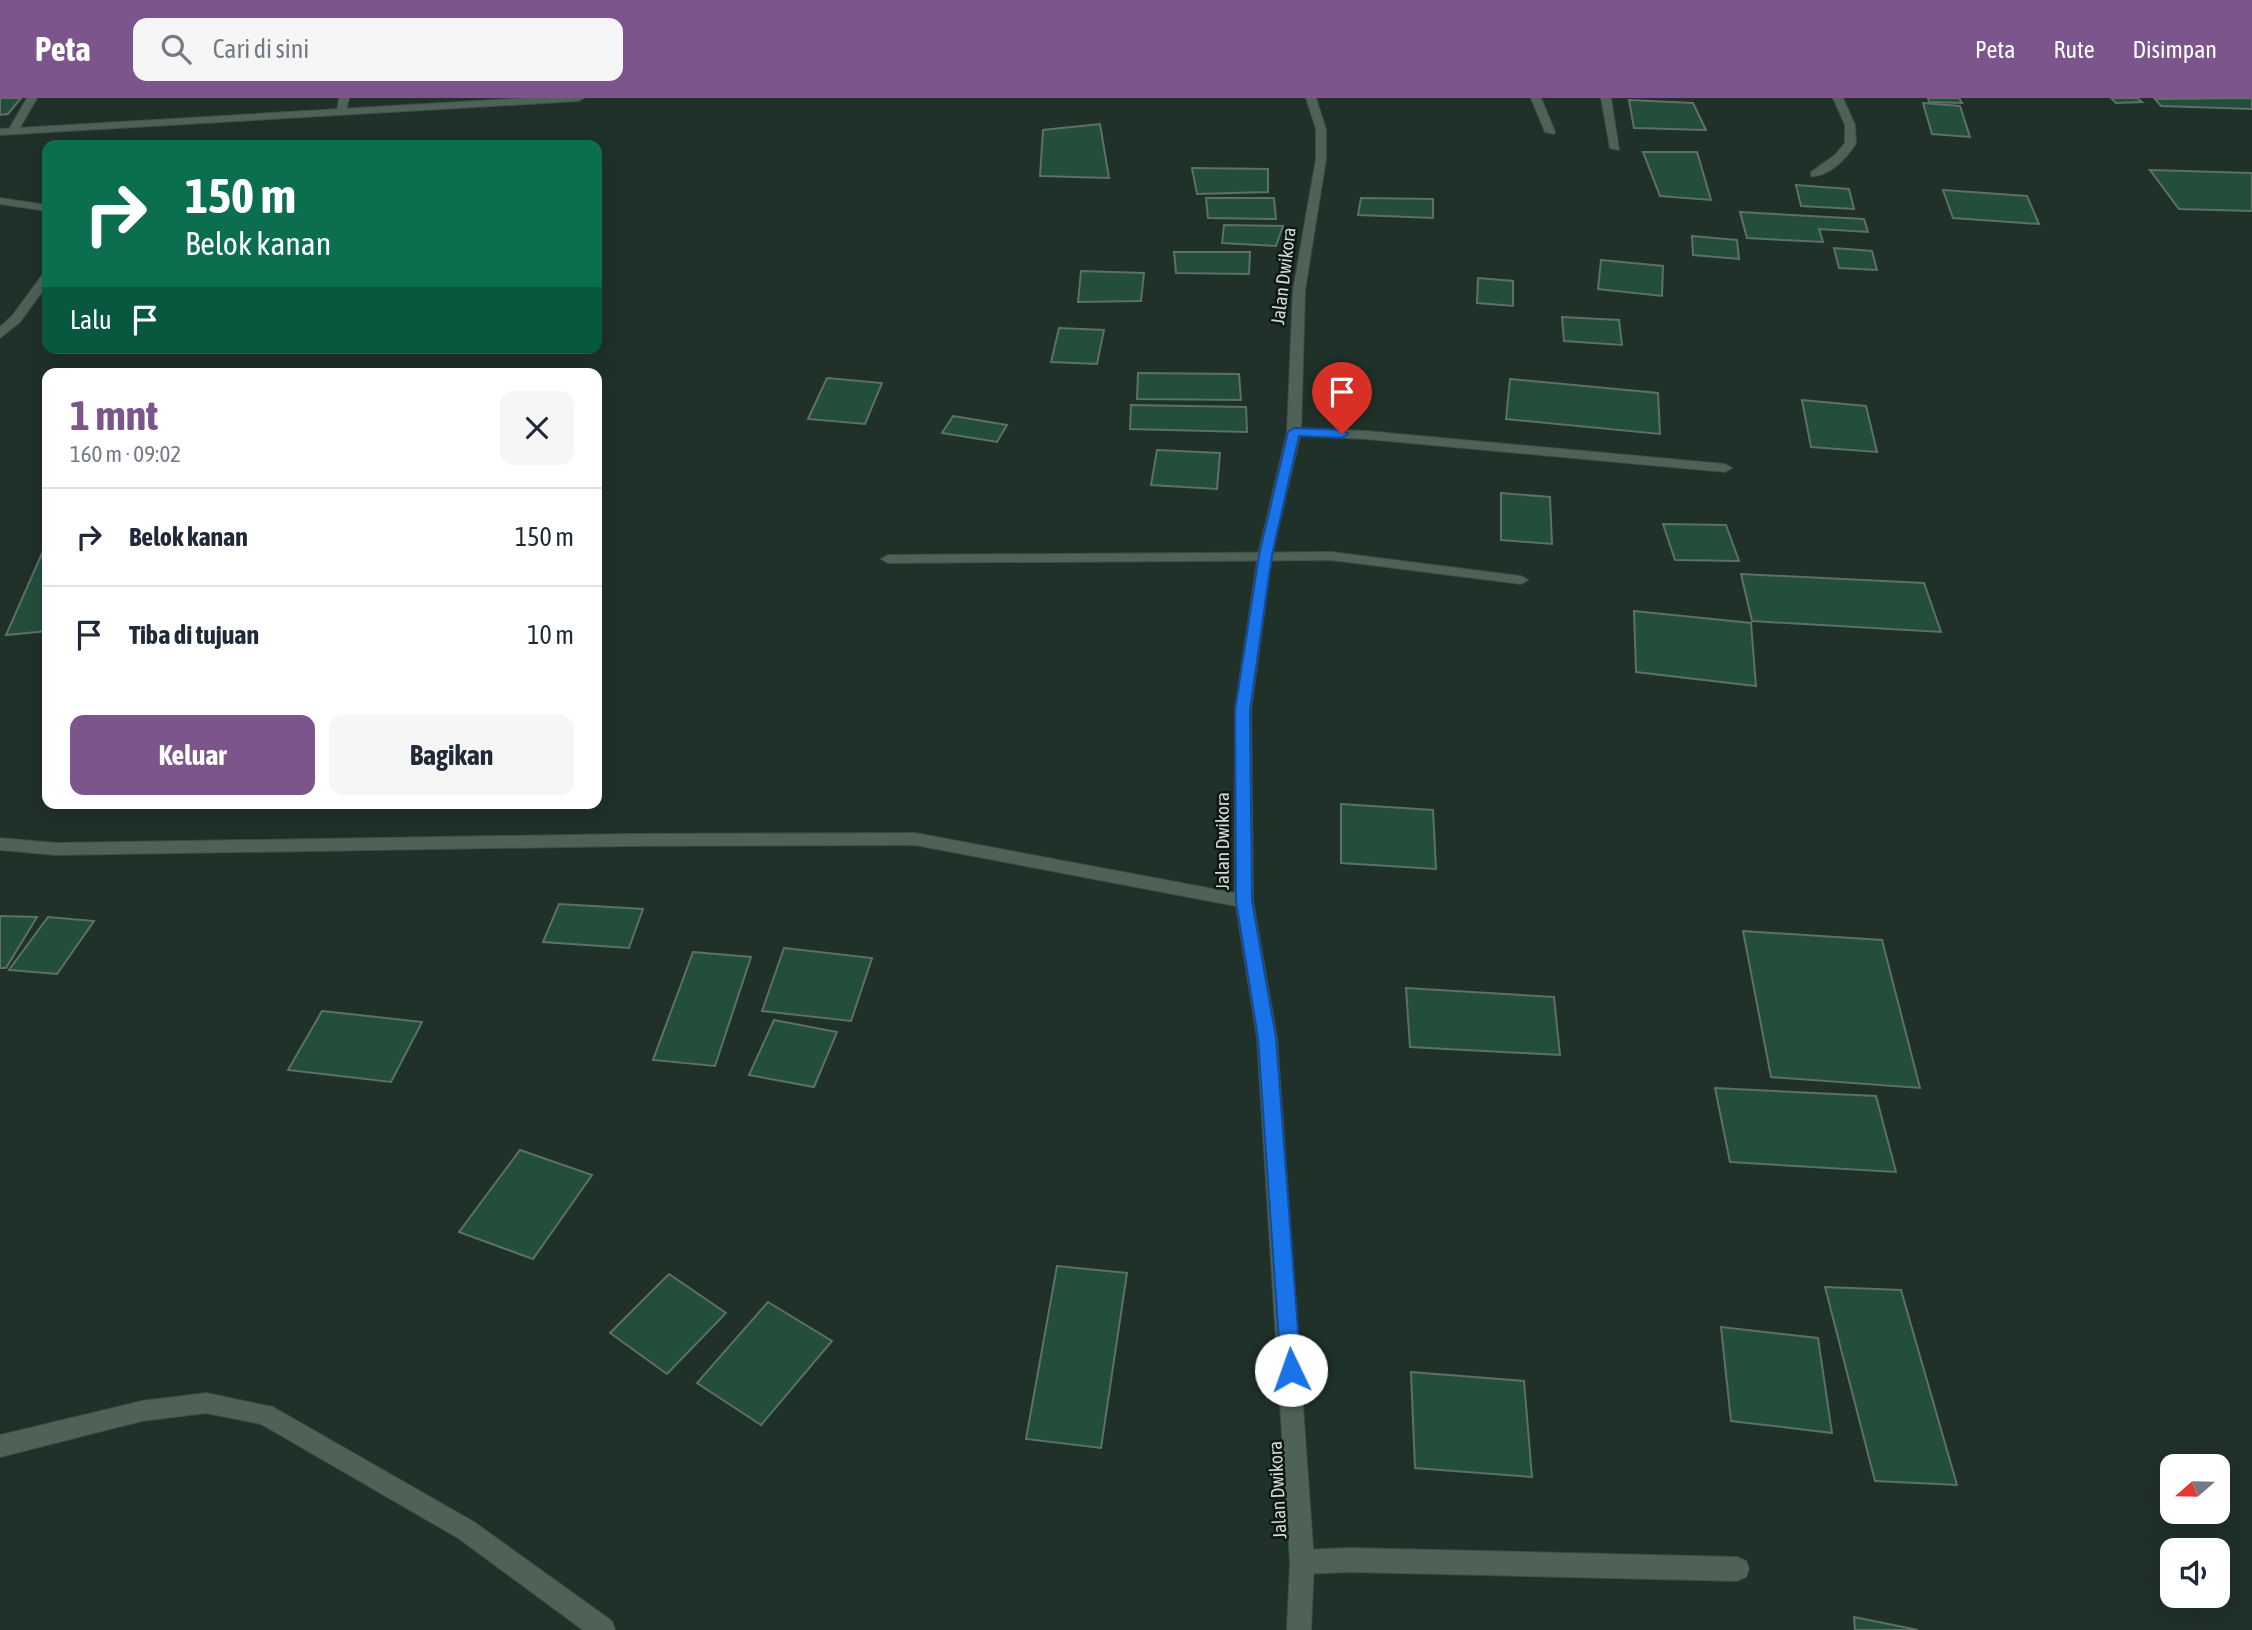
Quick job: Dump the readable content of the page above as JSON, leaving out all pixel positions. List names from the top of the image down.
{
  "streets": {
    "street": ["Jalan Dwikora"]
  },
  "north": "left",
  "page": {
    "header": "Peta",
    "search": "Cari di sini",
    "nav": ["Peta", "Rute", "Disimpan"],
    "turn": ["150 m", "Belok kanan"],
    "then": "Lalu",
    "heading": ["1 mnt", "160 m · 09:02"],
    "list": [
      {
        "name": "Belok kanan",
        "value": "150 m"
      },
      {
        "name": "Tiba di tujuan",
        "value": "10 m"
      }
    ],
    "buttons": ["Keluar", "Bagikan"]
  }
}
